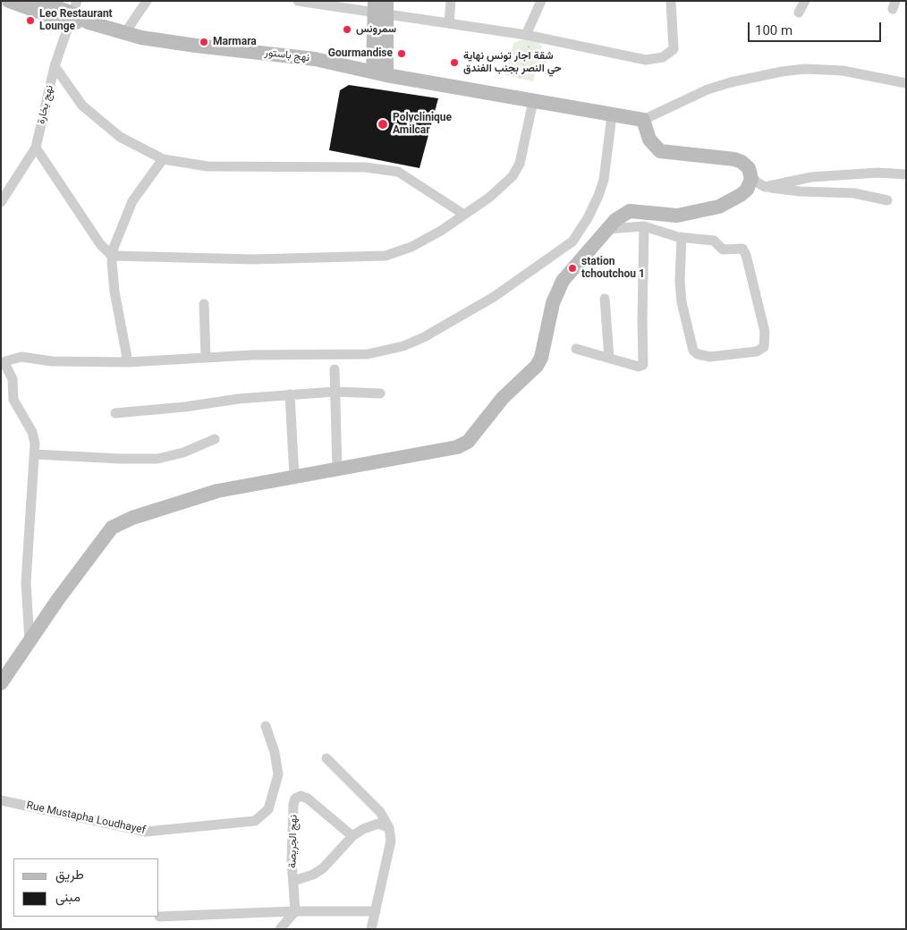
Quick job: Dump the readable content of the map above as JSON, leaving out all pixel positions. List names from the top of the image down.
{
  "streets": {
    "street": [
      "نهج باستور",
      "نهج بخارة",
      "Rue Mustapha Loudhayef",
      "نهج الجريصة"
    ]
  },
  "crossings": [
    ["نهج باستور", "نهج بخارة"]
  ],
  "places": [
    "Leo Restaurant Lounge",
    "سمرونس",
    "Marmara",
    "Gourmandise",
    "شقة اجار تونس نهاية حي النصر بجنب الفندق",
    "Polyclinique Amilcar",
    "station tchoutchou 1"
  ],
  "legend": ["طريق", "مبنى"],
  "scale_bar": "100 m"
}
